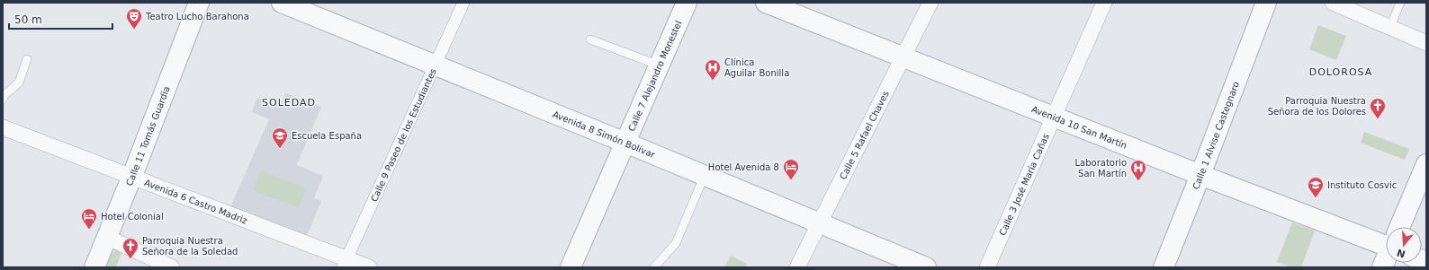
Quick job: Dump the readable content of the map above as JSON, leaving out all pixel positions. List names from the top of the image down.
{
  "streets": {
    "street": [
      "Calle 7 Alejandro Monestel",
      "Avenida 10 San Martín",
      "Avenida 8 Simón Bolívar",
      "Calle 5 Rafael Chaves",
      "Calle 11 Tomás Guardia",
      "Calle 9 Paseo de los Estudiantes",
      "Calle 1 Alvise Castegnaro",
      "Calle 3 José María Cañas",
      "Avenida 6 Castro Madriz"
    ]
  },
  "crossings": [
    ["Calle 7 Alejandro Monestel", "Avenida 8 Simón Bolívar"],
    ["Avenida 10 San Martín", "Calle 5 Rafael Chaves"],
    ["Avenida 10 San Martín", "Calle 1 Alvise Castegnaro"],
    ["Avenida 10 San Martín", "Calle 3 José María Cañas"],
    ["Avenida 8 Simón Bolívar", "Calle 5 Rafael Chaves"],
    ["Avenida 8 Simón Bolívar", "Calle 9 Paseo de los Estudiantes"],
    ["Calle 11 Tomás Guardia", "Avenida 6 Castro Madriz"],
    ["Calle 9 Paseo de los Estudiantes", "Avenida 6 Castro Madriz"]
  ],
  "districts": ["DOLOROSA", "SOLEDAD"],
  "places": {
    "theatre": ["Teatro Lucho Barahona"],
    "hospital": ["Clínica Aguilar Bonilla", "Laboratorio San Martín"],
    "church": ["Parroquia Nuestra Señora de los Dolores", "Parroquia Nuestra Señora de la Soledad"],
    "school or university": ["Escuela España", "Instituto Cosvic"],
    "hotel": ["Hotel Avenida 8", "Hotel Colonial"]
  },
  "scale_bar": "50 m",
  "north": "bottom"
}
